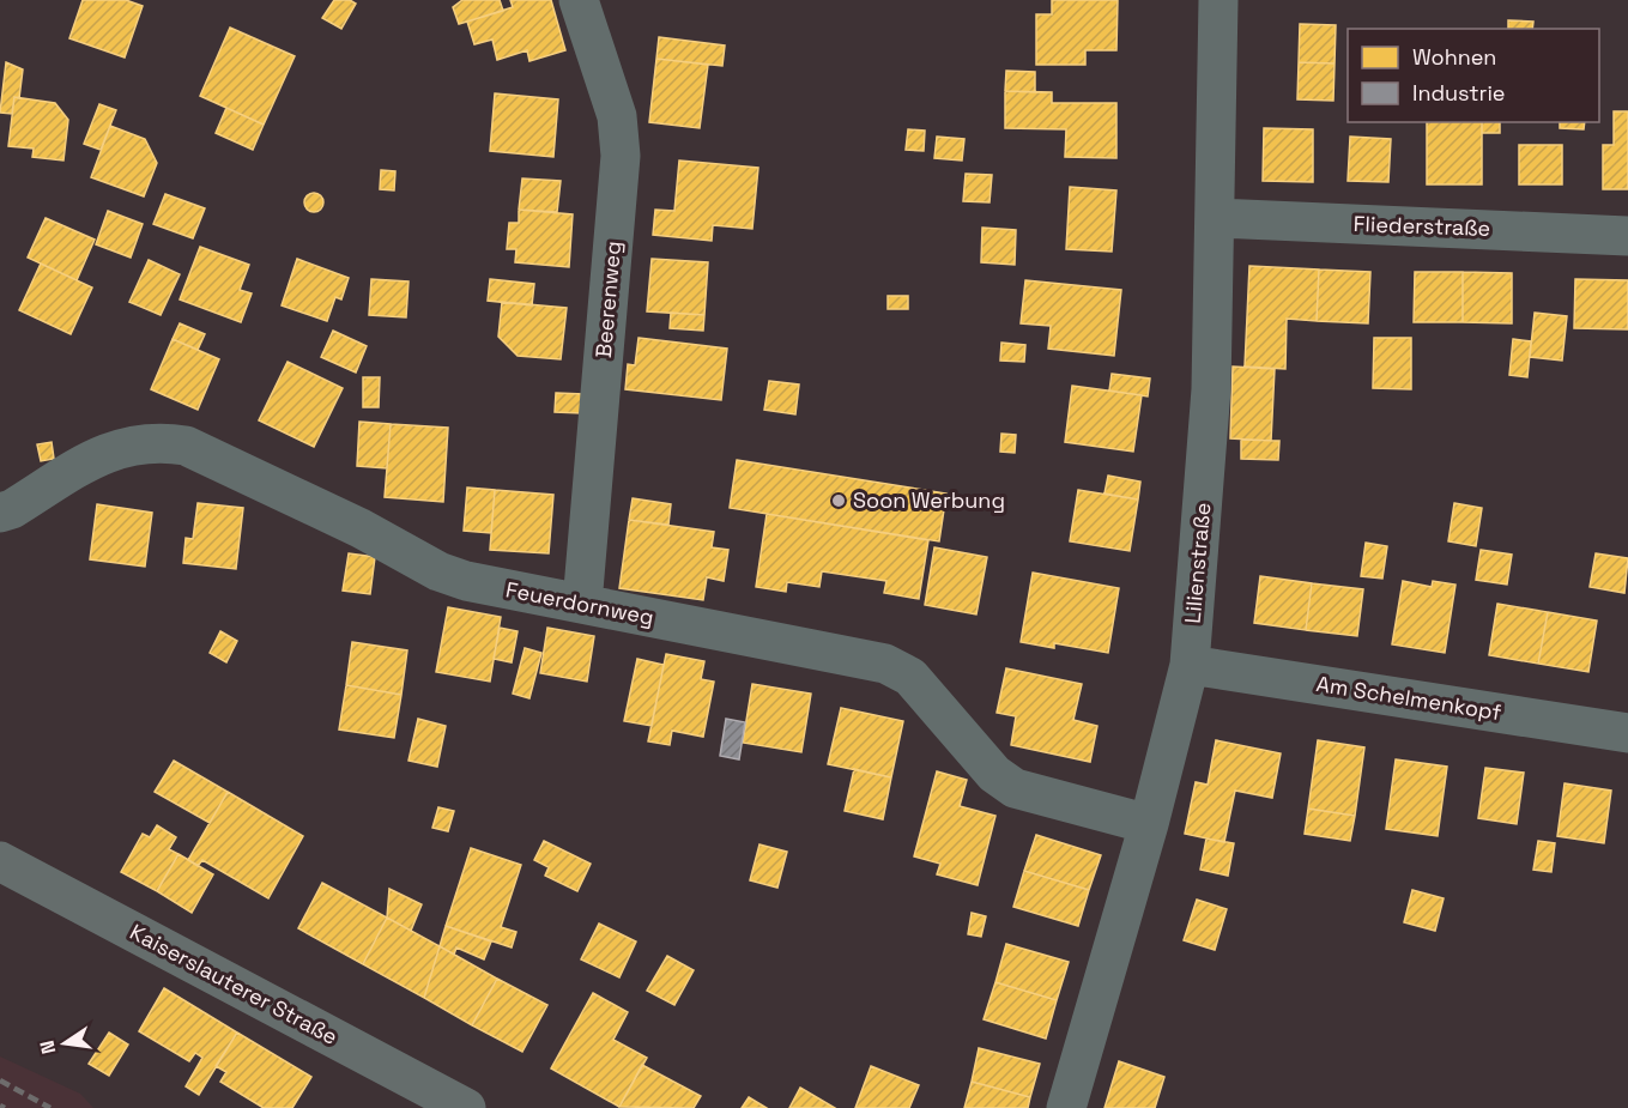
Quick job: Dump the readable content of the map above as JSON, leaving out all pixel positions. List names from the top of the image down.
{
  "streets": {
    "main road": ["Kaiserslauterer Straße"],
    "street": [
      "Fliederstraße",
      "Beerenweg",
      "Lilienstraße",
      "Feuerdornweg",
      "Am Schelmenkopf"
    ]
  },
  "crossings": [
    ["Fliederstraße", "Lilienstraße"],
    ["Beerenweg", "Feuerdornweg"],
    ["Lilienstraße", "Feuerdornweg"],
    ["Lilienstraße", "Am Schelmenkopf"]
  ],
  "places": ["Soon Werbung"],
  "legend": ["Wohnen", "Industrie"],
  "north": "left"
}
